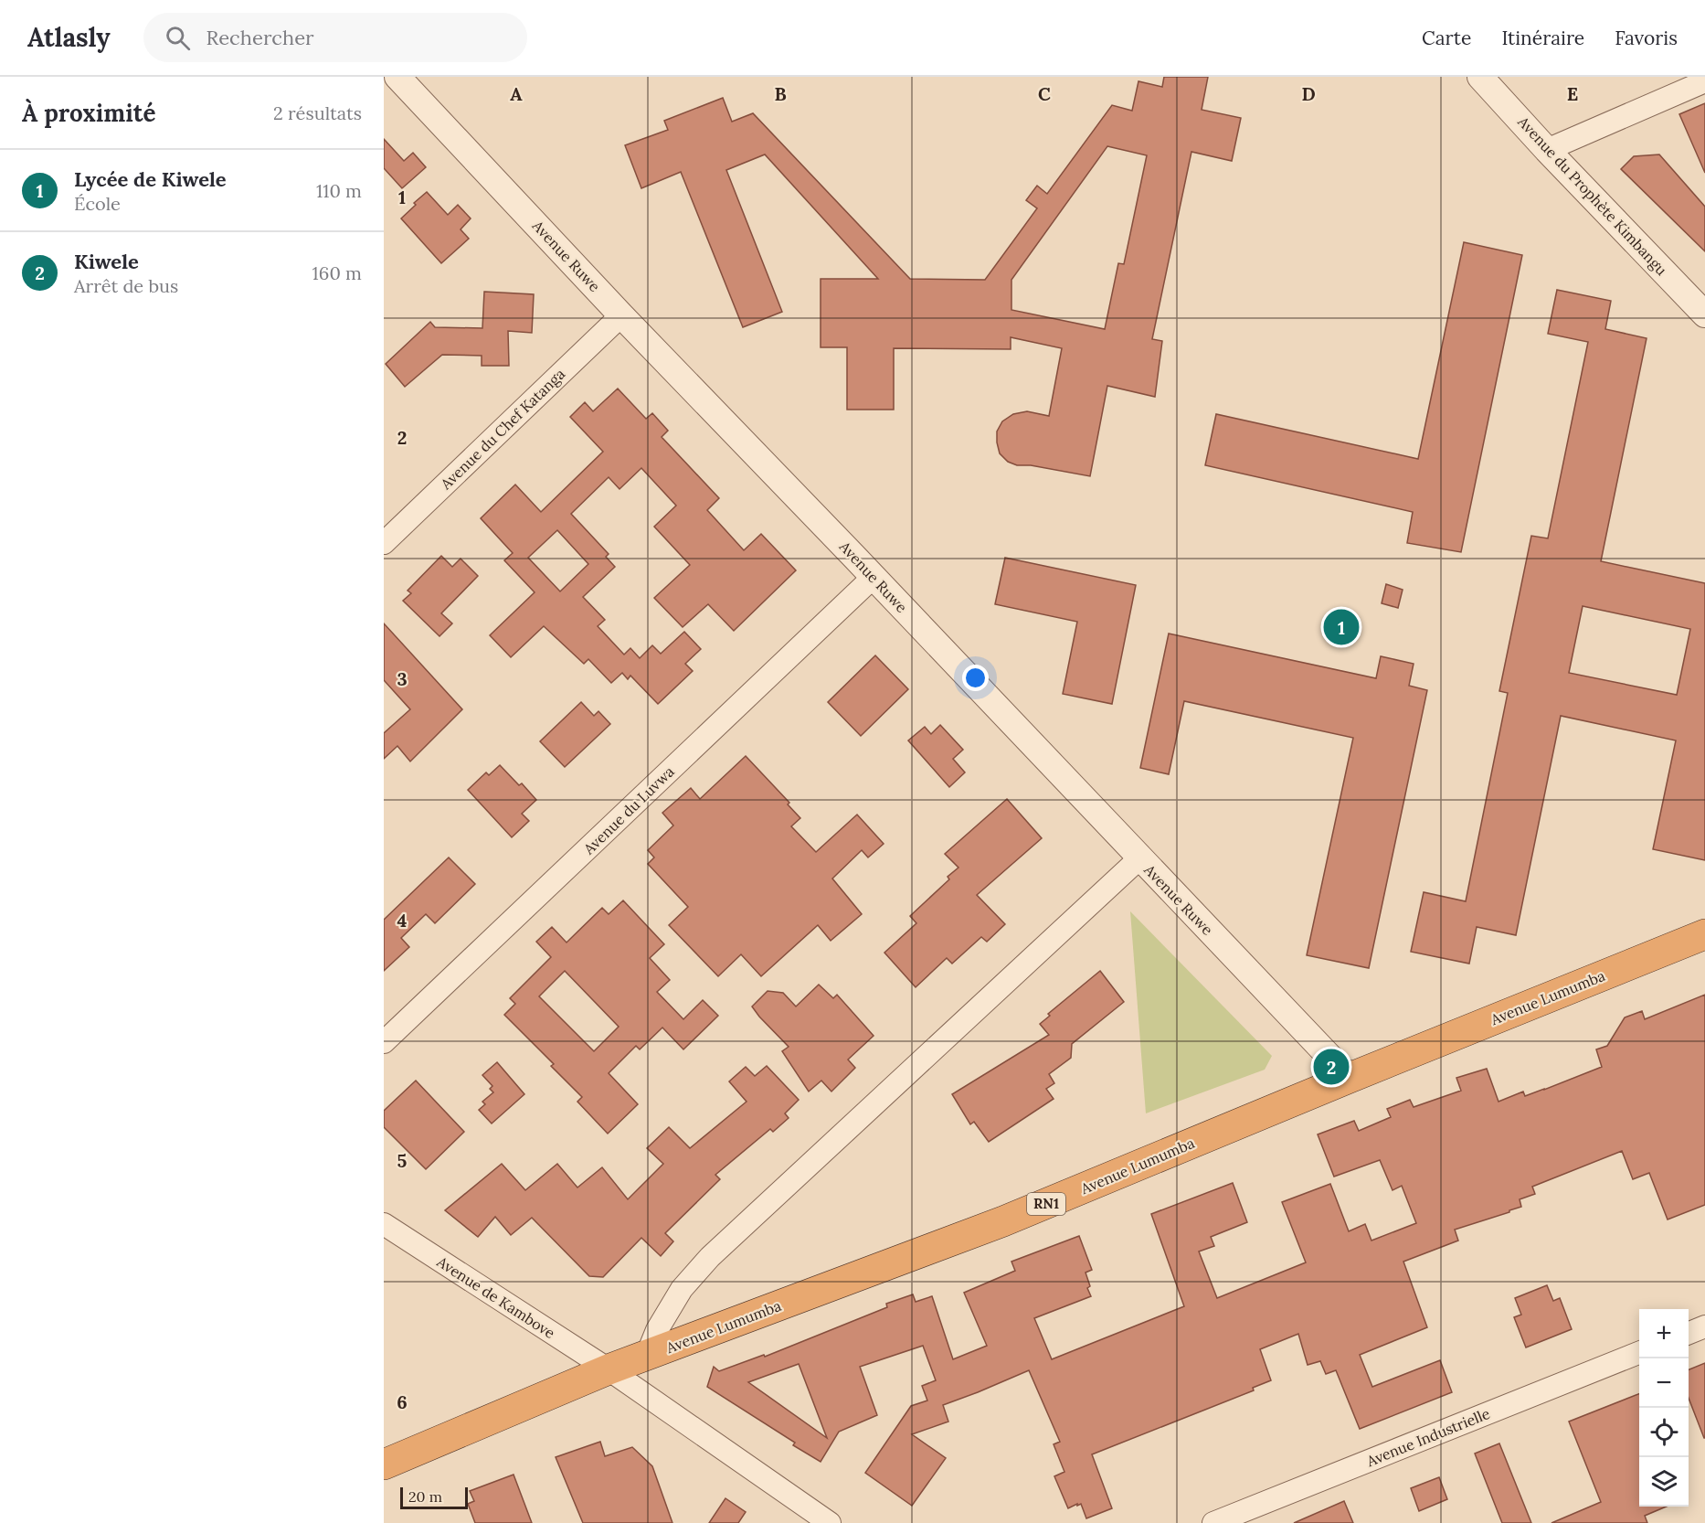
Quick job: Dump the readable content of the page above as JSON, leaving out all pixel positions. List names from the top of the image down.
{
  "streets": {
    "highway": ["Avenue Lumumba", "RN1"],
    "street": [
      "Avenue du Prophète Kimbangu",
      "Avenue Ruwe",
      "Avenue du Chef Katanga",
      "Avenue du Luvwa",
      "Avenue de Kambove",
      "Avenue Industrielle"
    ]
  },
  "crossings": [
    ["Avenue Ruwe", "Avenue du Chef Katanga"],
    ["Avenue Ruwe", "Avenue du Luvwa"],
    ["Avenue Ruwe", "Avenue Lumumba"],
    ["Avenue Lumumba", "Avenue de Kambove"]
  ],
  "scale_bar": "20 m",
  "page": {
    "header": "Atlasly",
    "search": "Rechercher",
    "nav": ["Carte", "Itinéraire", "Favoris"],
    "heading": ["À proximité", "2 résultats"],
    "list": [
      {
        "mark": "1",
        "name": "Lycée de Kiwele",
        "note": "École",
        "value": "110 m"
      },
      {
        "mark": "2",
        "name": "Kiwele",
        "note": "Arrêt de bus",
        "value": "160 m"
      }
    ],
    "pins": ["1", "2"],
    "map_buttons": ["+", "−"],
    "scale": "20 m"
  },
  "grid": {
    "columns": [
      "A",
      "B",
      "C",
      "D",
      "E"
    ],
    "rows": [
      "1",
      "2",
      "3",
      "4",
      "5",
      "6"
    ]
  }
}
